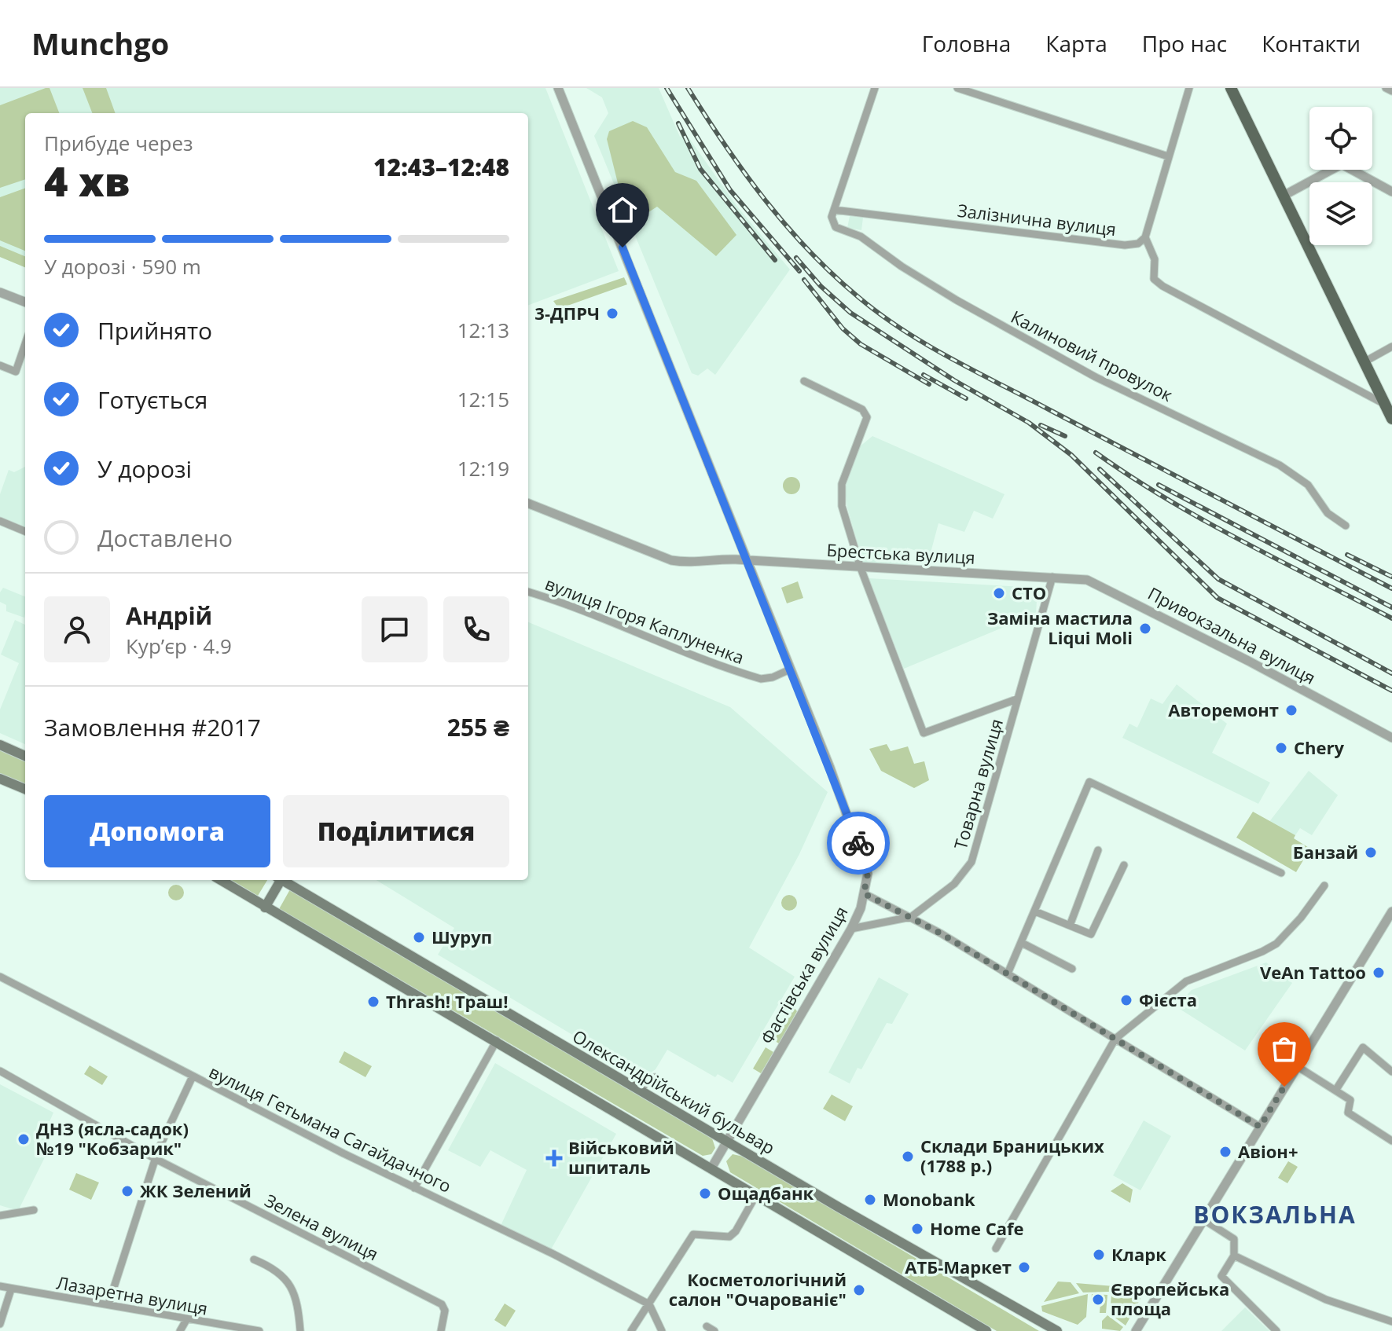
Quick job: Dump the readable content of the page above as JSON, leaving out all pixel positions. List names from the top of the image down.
{
  "streets": {
    "main road": ["Олександрійський бульвар"],
    "street": [
      "Залізнична вулиця",
      "Калиновий провулок",
      "Брестська вулиця",
      "вулиця Ігоря Каплуненка",
      "Привокзальна вулиця",
      "Товарна вулиця",
      "Фастівська вулиця",
      "вулиця Гетьмана Сагайдачного",
      "Зелена вулиця",
      "Лазаретна вулиця"
    ]
  },
  "crossings": [
    ["Залізнична вулиця", "Калиновий провулок"],
    ["Брестська вулиця", "Привокзальна вулиця"],
    ["Брестська вулиця", "Товарна вулиця"],
    ["Брестська вулиця", "Фастівська вулиця"],
    ["вулиця Ігоря Каплуненка", "Фастівська вулиця"],
    ["Привокзальна вулиця", "Товарна вулиця"],
    ["Товарна вулиця", "Фастівська вулиця"],
    ["Фастівська вулиця", "Олександрійський бульвар"]
  ],
  "districts": ["ВОКЗАЛЬНА"],
  "places": {
    "other": [
      "3-ДПРЧ",
      "СТО",
      "Заміна мастила Liqui Moli",
      "Авторемонт",
      "Chery",
      "Банзай",
      "Шуруп",
      "VeAn Tattoo",
      "Фієста",
      "Thrash! Траш!",
      "ДНЗ (ясла-садок) №19 \"Кобзарик\"",
      "Авіон+",
      "Склади Браницьких (1788 р.)",
      "ЖК Зелений",
      "Ощадбанк",
      "Monobank",
      "Home Cafe",
      "Кларк",
      "АТБ-Маркет",
      "Косметологічний салон \"Очарованіє\"",
      "Європейська площа"
    ],
    "health": ["Військовий шпиталь"]
  },
  "page": {
    "header": "Munchgo",
    "nav": [
      "Головна",
      "Карта",
      "Про нас",
      "Контакти"
    ],
    "heading": ["4 хв", "Прибуде через", "12:43–12:48"],
    "panel": [
      "Андрій",
      "Кур’єр · 4.9",
      "Замовлення #2017",
      "255 ₴"
    ],
    "bar": "У дорозі · 590 m",
    "list": [
      ["Прийнято", "12:13"],
      ["Готується", "12:15"],
      ["У дорозі", "12:19"],
      "Доставлено"
    ],
    "buttons": ["Допомога", "Поділитися"]
  }
}
